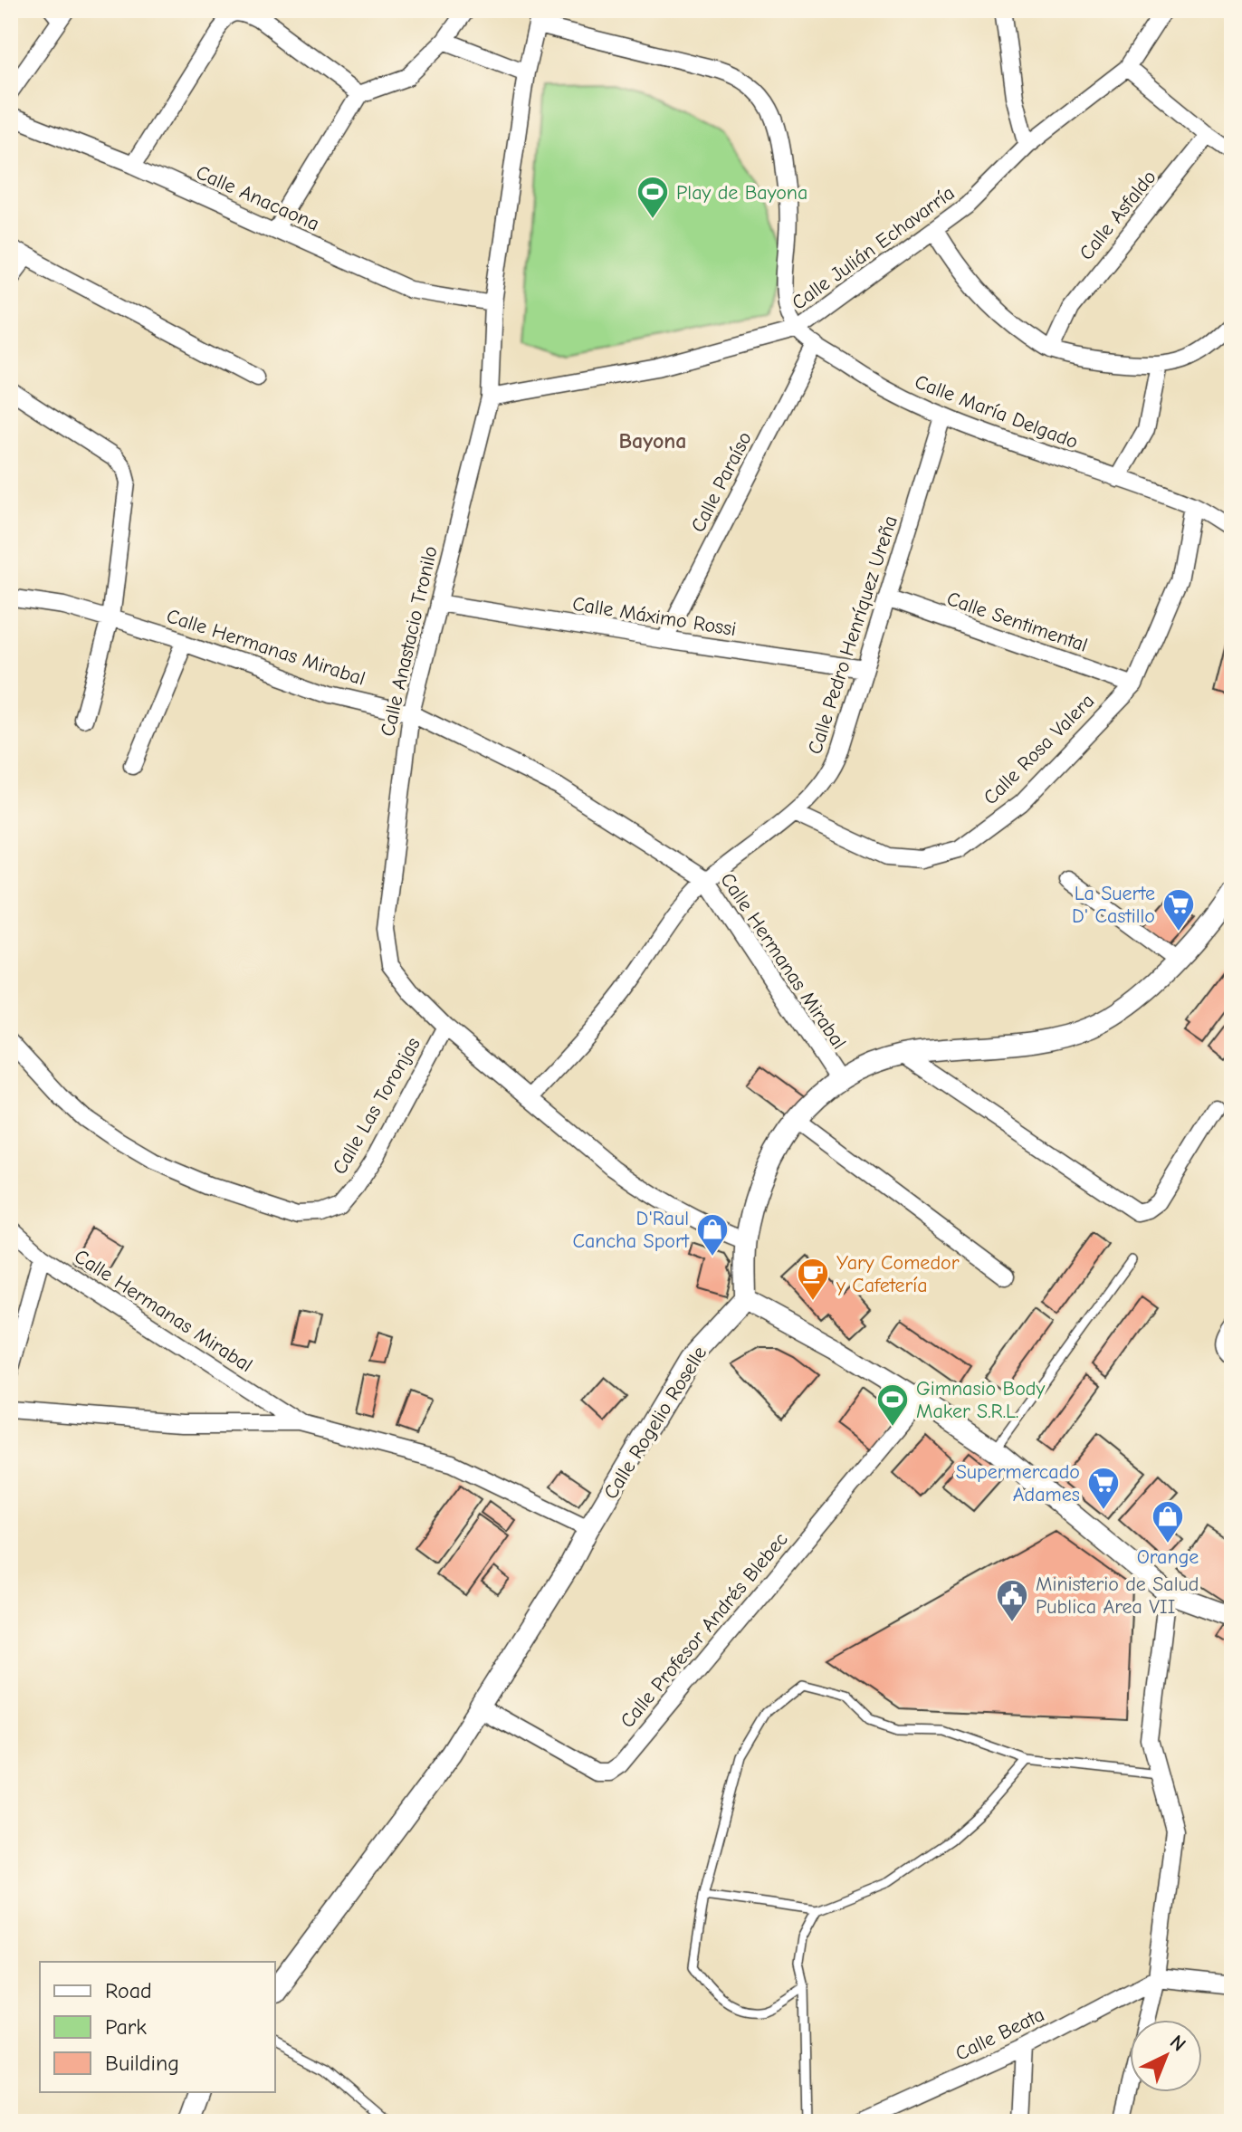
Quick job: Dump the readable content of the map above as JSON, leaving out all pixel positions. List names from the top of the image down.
{
  "streets": {
    "street": [
      "Calle Anacaona",
      "Calle Asfaldo",
      "Calle Julián Echavarría",
      "Calle María Delgado",
      "Calle Paraíso",
      "Calle Máximo Rossi",
      "Calle Sentimental",
      "Calle Pedro Henríquez Ureña",
      "Calle Anastacio Tronilo",
      "Calle Hermanas Mirabal",
      "Calle Rosa Valera",
      "Calle Las Toronjas",
      "Calle Rogelio Roselle",
      "Calle Profesor Andrés Blebec",
      "Calle Beata"
    ]
  },
  "crossings": [
    ["Calle Anacaona", "Calle Anastacio Tronilo"],
    ["Calle Julián Echavarría", "Calle María Delgado"],
    ["Calle Julián Echavarría", "Calle Anastacio Tronilo"],
    ["Calle María Delgado", "Calle Paraíso"],
    ["Calle María Delgado", "Calle Pedro Henríquez Ureña"],
    ["Calle María Delgado", "Calle Anastacio Tronilo"],
    ["Calle María Delgado", "Calle Rosa Valera"],
    ["Calle Paraíso", "Calle Máximo Rossi"],
    ["Calle Máximo Rossi", "Calle Pedro Henríquez Ureña"],
    ["Calle Máximo Rossi", "Calle Anastacio Tronilo"],
    ["Calle Sentimental", "Calle Pedro Henríquez Ureña"],
    ["Calle Sentimental", "Calle Rosa Valera"],
    ["Calle Pedro Henríquez Ureña", "Calle Anastacio Tronilo"],
    ["Calle Pedro Henríquez Ureña", "Calle Hermanas Mirabal"],
    ["Calle Pedro Henríquez Ureña", "Calle Rosa Valera"],
    ["Calle Anastacio Tronilo", "Calle Hermanas Mirabal"],
    ["Calle Anastacio Tronilo", "Calle Las Toronjas"],
    ["Calle Rogelio Roselle", "Calle Profesor Andrés Blebec"]
  ],
  "districts": ["Bayona"],
  "places": {
    "sports": ["Play de Bayona", "Gimnasio Body Maker S.R.L."],
    "supermarket": ["La Suerte D' Castillo", "Supermercado Adames"],
    "shop": ["D'Raul Cancha Sport", "Orange"],
    "cafe": ["Yary Comedor y Cafetería"],
    "public building": ["Ministerio de Salud Publica Area VII"]
  },
  "legend": ["Road", "Park", "Building"],
  "north": "top right"
}
